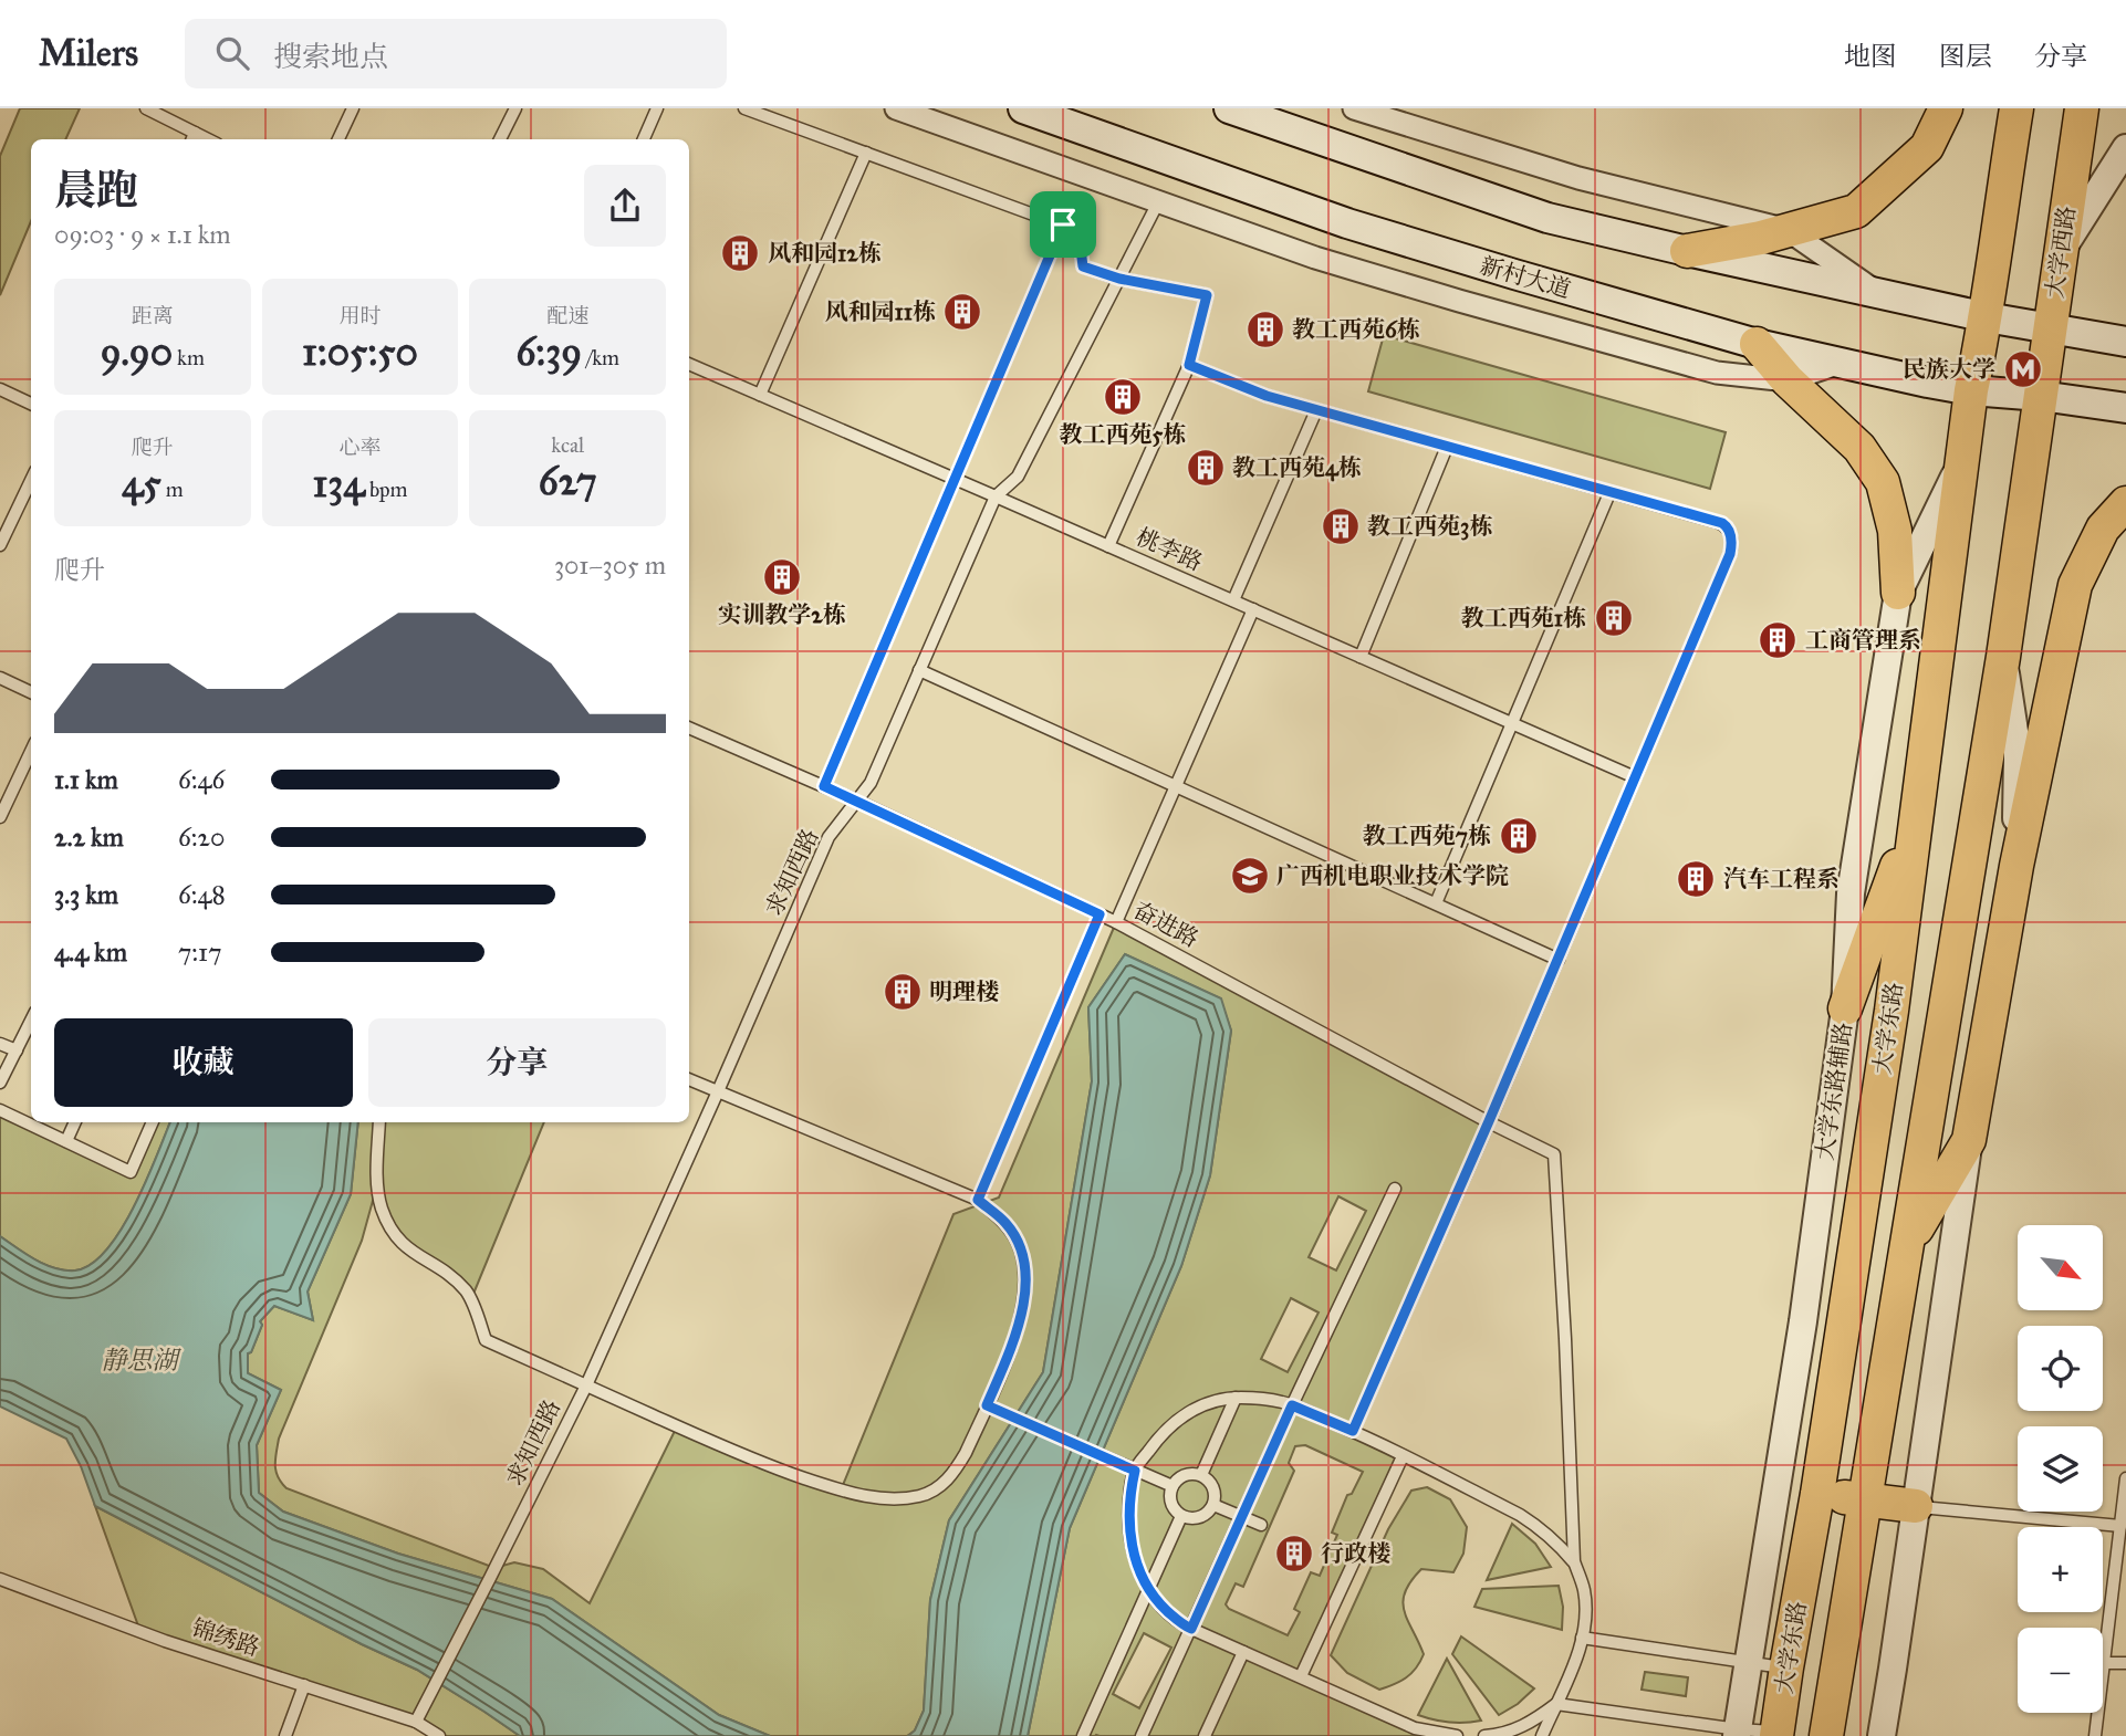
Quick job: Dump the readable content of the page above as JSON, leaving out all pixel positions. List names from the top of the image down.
{
  "streets": {
    "main road": ["大学西路", "新村大道", "大学东路"],
    "street": ["大学东路辅路"],
    "lane": [
      "桃李路",
      "求知西路",
      "奋进路",
      "锦绣路"
    ]
  },
  "crossings": [
    ["大学西路", "新村大道"],
    ["大学西路", "大学东路"],
    ["新村大道", "大学东路"],
    ["桃李路", "求知西路"],
    ["求知西路", "奋进路"],
    ["求知西路", "锦绣路"],
    ["大学东路", "大学东路辅路"]
  ],
  "water": ["静思湖"],
  "places": {
    "building": [
      "风和园12栋",
      "风和园11栋",
      "教工西苑6栋",
      "教工西苑5栋",
      "教工西苑4栋",
      "教工西苑3栋",
      "实训教学2栋",
      "教工西苑1栋",
      "工商管理系",
      "教工西苑7栋",
      "汽车工程系",
      "明理楼",
      "行政楼"
    ],
    "metro station": ["民族大学"],
    "school or university": ["广西机电职业技术学院"]
  },
  "north": "bottom right",
  "page": {
    "header": "Milers",
    "search": "搜索地点",
    "nav": ["地图", "图层", "分享"],
    "heading": ["晨跑", "09:03 · 9 × 1.1 km"],
    "stats": [
      ["距离", "9.90 km"],
      ["用时", "1:05:50"],
      ["配速", "6:39 /km"],
      ["爬升", "45 m"],
      ["心率", "134 bpm"],
      ["kcal", "627"]
    ],
    "chart": ["爬升", "301–305 m"],
    "list": [
      {
        "name": "1.1 km",
        "note": "6:46"
      },
      {
        "name": "2.2 km",
        "note": "6:20"
      },
      {
        "name": "3.3 km",
        "note": "6:48"
      },
      {
        "name": "4.4 km",
        "note": "7:17"
      }
    ],
    "buttons": ["收藏", "分享"],
    "map_buttons": ["+", "−"]
  }
}
